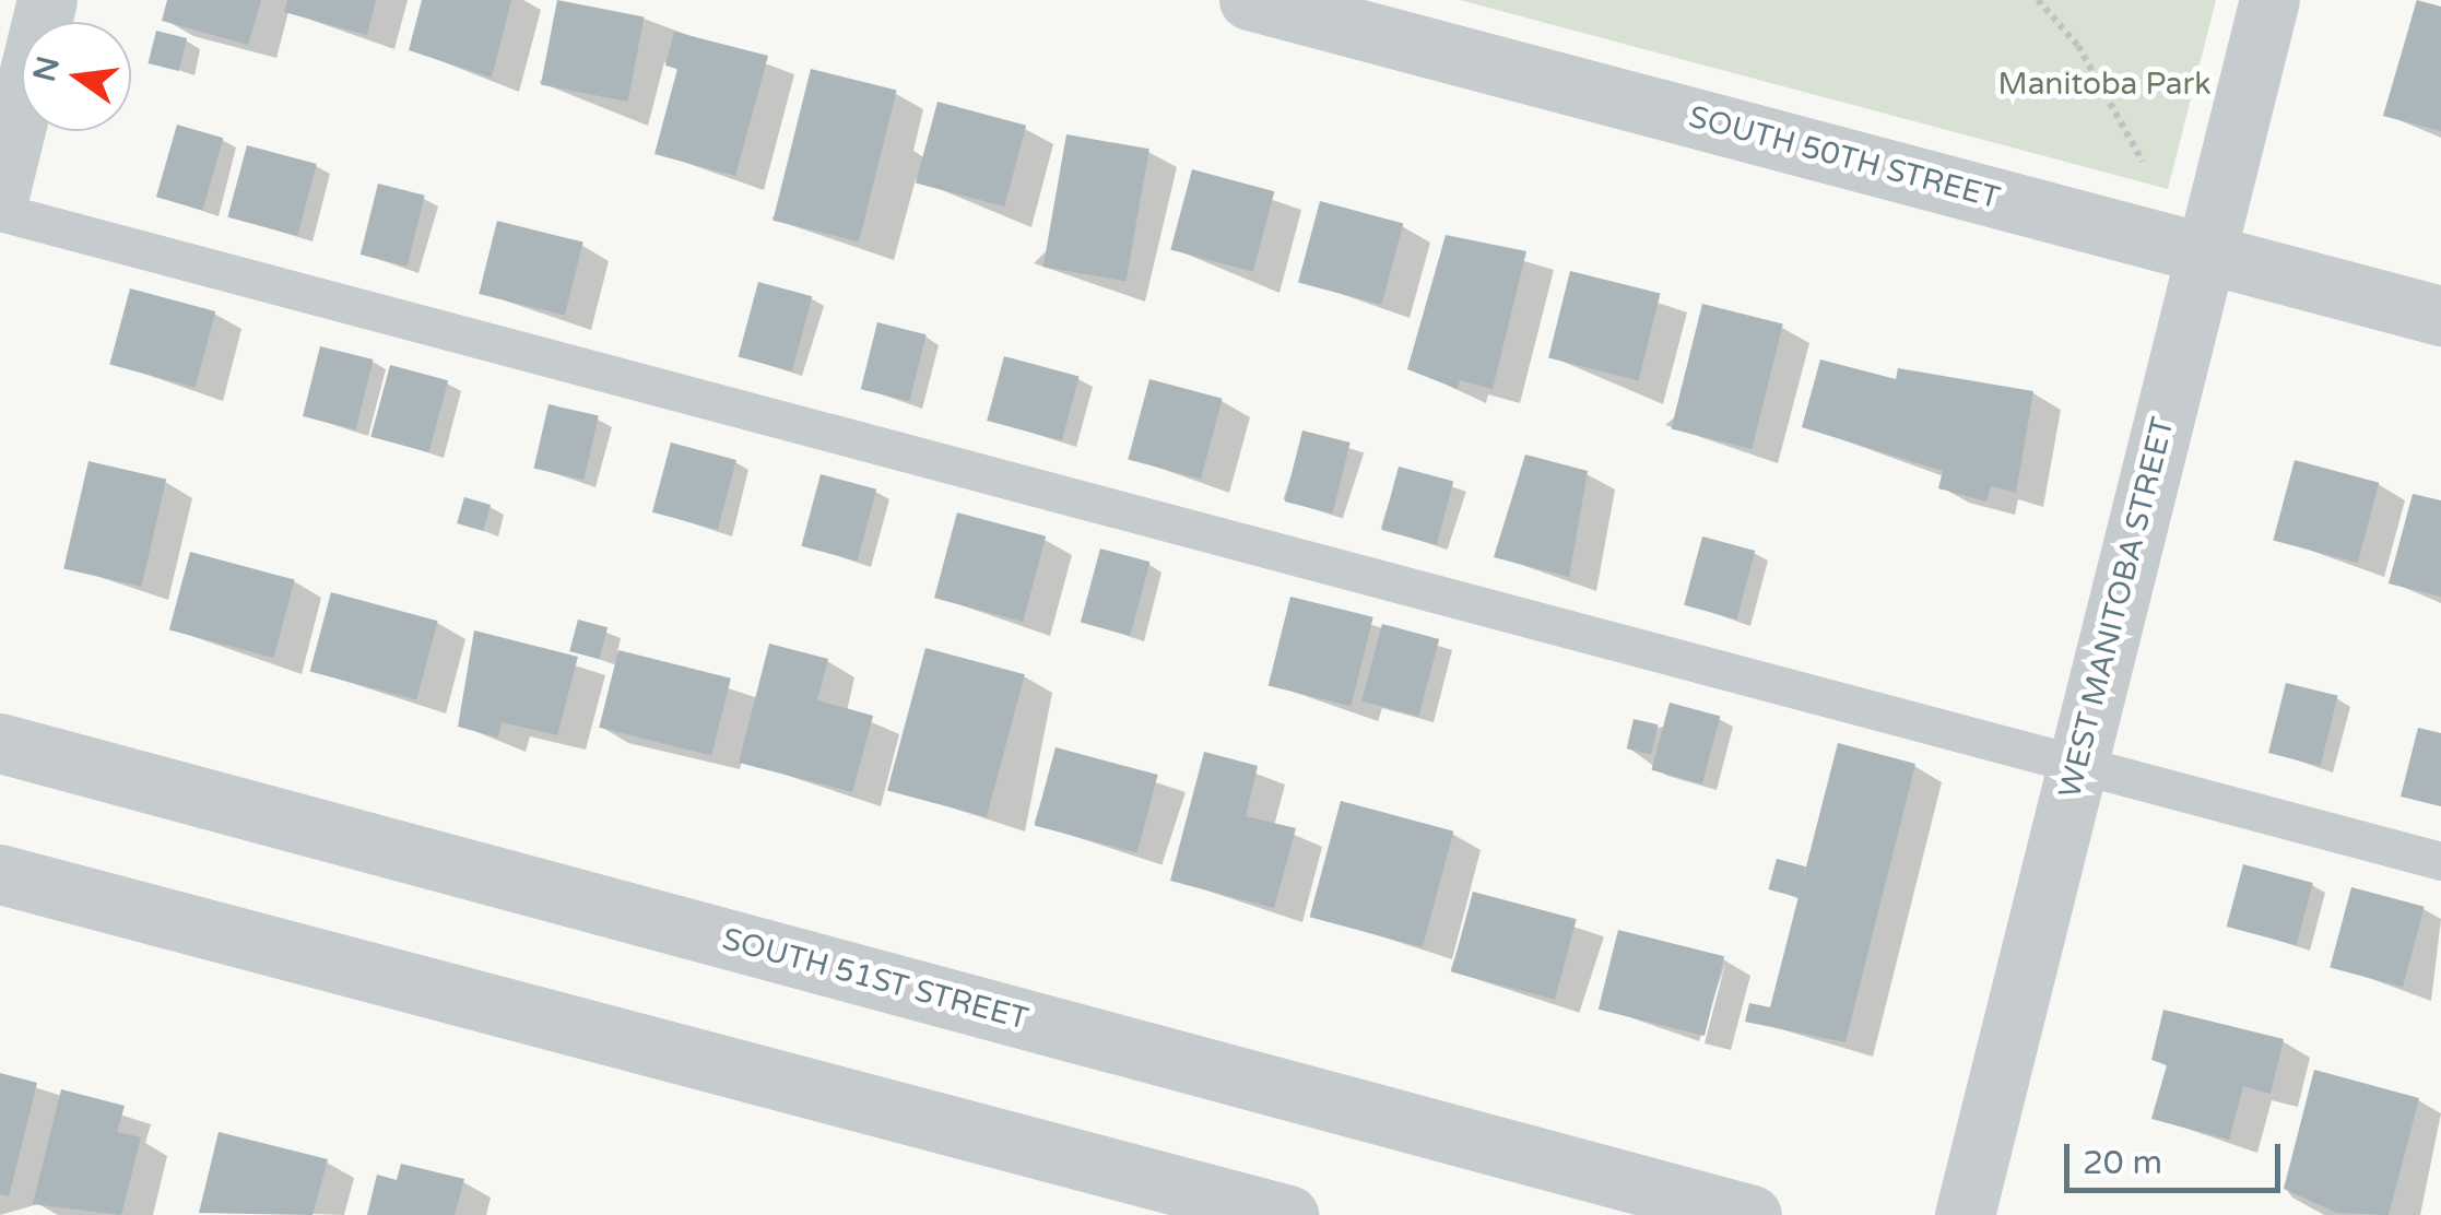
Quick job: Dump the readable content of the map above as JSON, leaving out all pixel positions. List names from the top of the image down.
{
  "streets": {
    "street": ["SOUTH 50TH STREET", "WEST MANITOBA STREET", "SOUTH 51ST STREET"]
  },
  "crossings": [
    ["SOUTH 50TH STREET", "WEST MANITOBA STREET"]
  ],
  "parks": ["Manitoba Park"],
  "scale_bar": "20 m",
  "north": "left"
}
